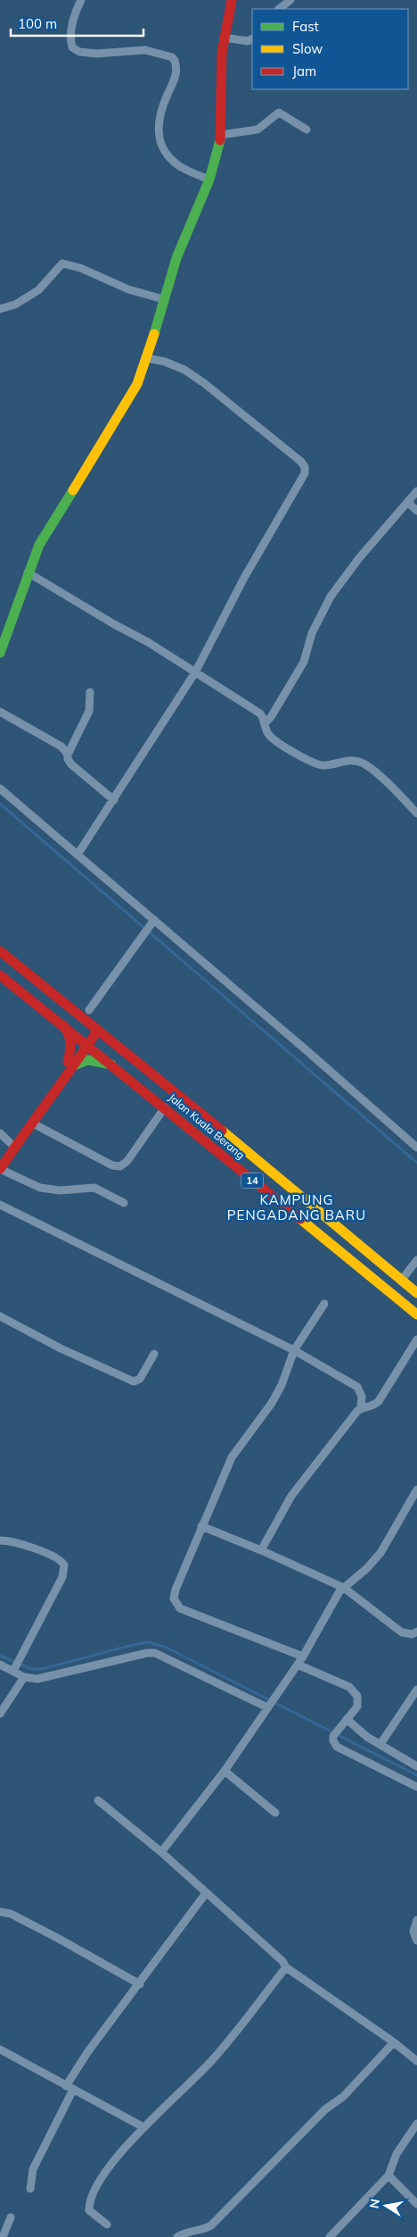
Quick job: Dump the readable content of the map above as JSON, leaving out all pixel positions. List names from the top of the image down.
{
  "streets": {
    "main road": ["Jalan Kuala Berang", "14"]
  },
  "districts": ["KAMPUNG PENGADANG BARU"],
  "legend": ["Fast", "Slow", "Jam"],
  "scale_bar": "100 m",
  "north": "left"
}
